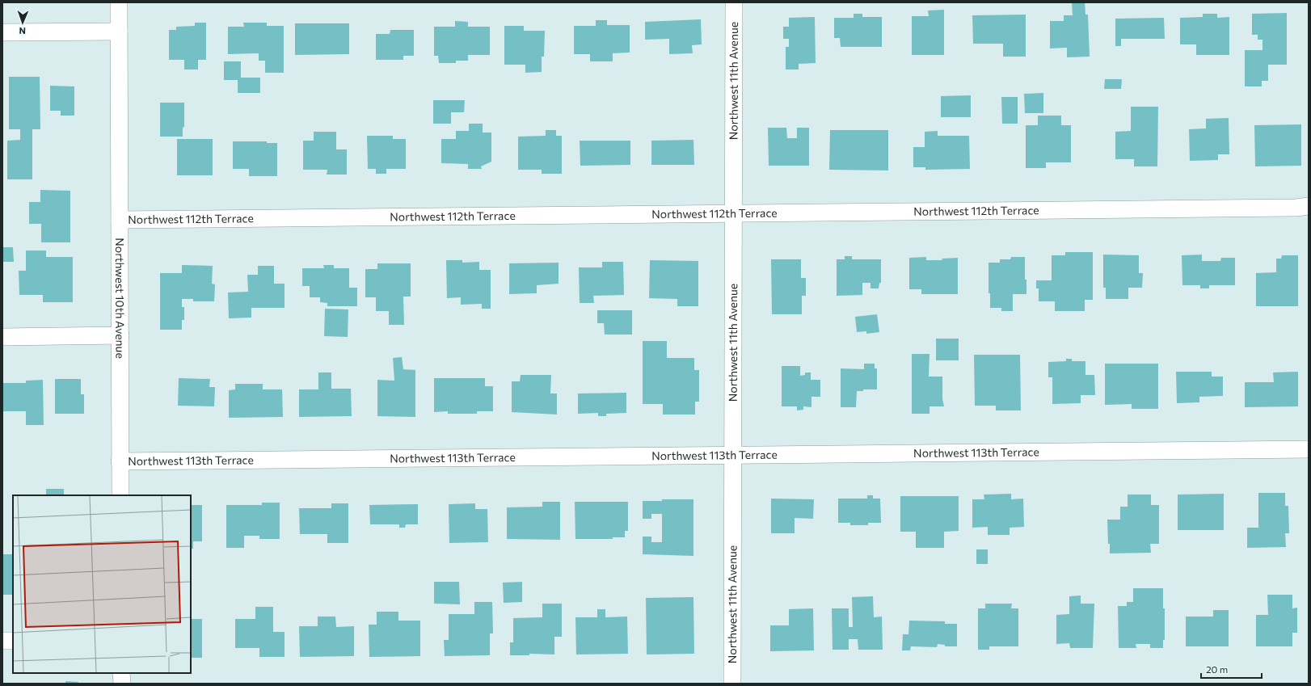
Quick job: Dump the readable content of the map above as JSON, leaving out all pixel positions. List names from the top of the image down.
{
  "streets": {
    "street": [
      "Northwest 11th Avenue",
      "Northwest 112th Terrace",
      "Northwest 10th Avenue",
      "Northwest 113th Terrace"
    ]
  },
  "crossings": [
    ["Northwest 11th Avenue", "Northwest 112th Terrace"],
    ["Northwest 11th Avenue", "Northwest 113th Terrace"],
    ["Northwest 112th Terrace", "Northwest 10th Avenue"],
    ["Northwest 10th Avenue", "Northwest 113th Terrace"]
  ],
  "scale_bar": "20 m",
  "north": "bottom"
}
